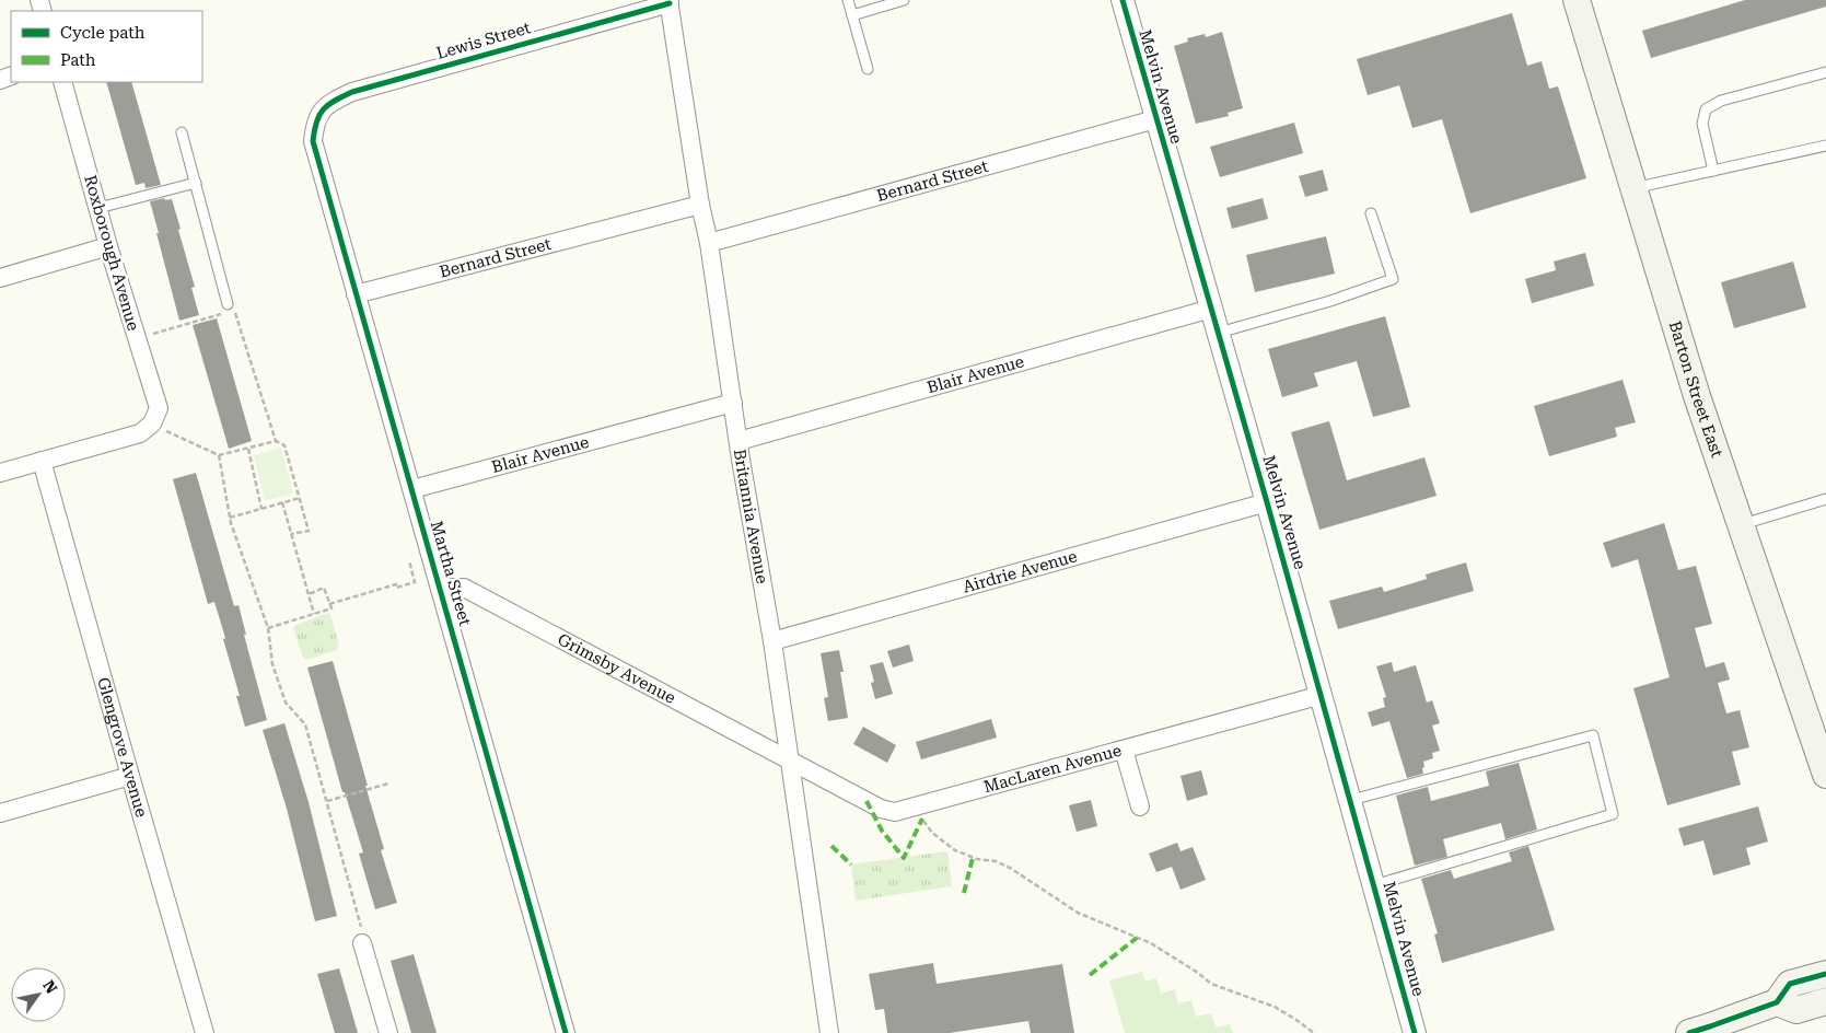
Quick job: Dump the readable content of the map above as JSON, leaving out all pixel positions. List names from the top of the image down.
{
  "streets": {
    "main road": ["Barton Street East"],
    "street": [
      "Lewis Street",
      "Melvin Avenue",
      "Bernard Street",
      "Roxborough Avenue",
      "Blair Avenue",
      "Britannia Avenue",
      "Airdrie Avenue",
      "Martha Street",
      "Grimsby Avenue",
      "Glengrove Avenue",
      "MacLaren Avenue"
    ]
  },
  "crossings": [
    ["Lewis Street", "Britannia Avenue"],
    ["Lewis Street", "Martha Street"],
    ["Melvin Avenue", "Bernard Street"],
    ["Melvin Avenue", "Blair Avenue"],
    ["Melvin Avenue", "Airdrie Avenue"],
    ["Melvin Avenue", "MacLaren Avenue"],
    ["Bernard Street", "Britannia Avenue"],
    ["Bernard Street", "Martha Street"],
    ["Blair Avenue", "Britannia Avenue"],
    ["Blair Avenue", "Martha Street"],
    ["Britannia Avenue", "Airdrie Avenue"],
    ["Britannia Avenue", "Grimsby Avenue"],
    ["Britannia Avenue", "MacLaren Avenue"],
    ["Martha Street", "Grimsby Avenue"],
    ["Grimsby Avenue", "MacLaren Avenue"]
  ],
  "legend": ["Cycle path", "Path"],
  "north": "top right"
}
